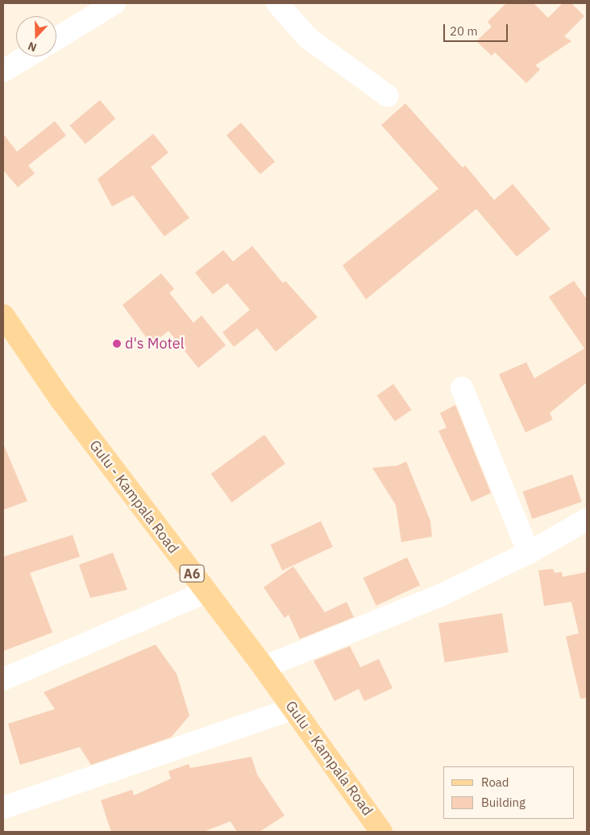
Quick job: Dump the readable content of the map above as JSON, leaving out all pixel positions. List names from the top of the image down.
{
  "streets": {
    "main road": ["Gulu - Kampala Road", "A6"]
  },
  "places": ["d's Motel"],
  "legend": ["Road", "Building"],
  "scale_bar": "20 m",
  "north": "bottom"
}
